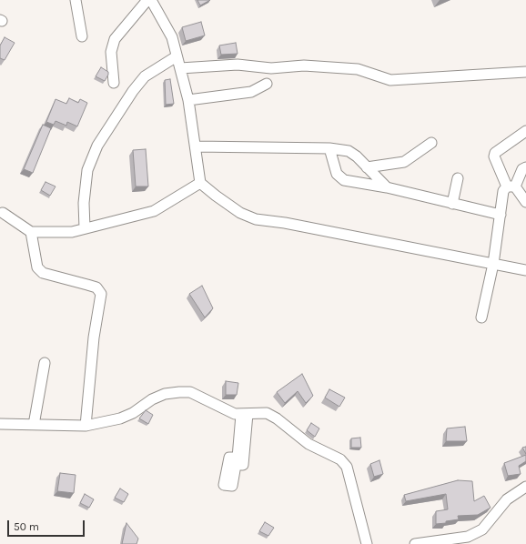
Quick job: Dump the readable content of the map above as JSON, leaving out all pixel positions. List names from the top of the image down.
{
  "scale_bar": "50 m"
}
